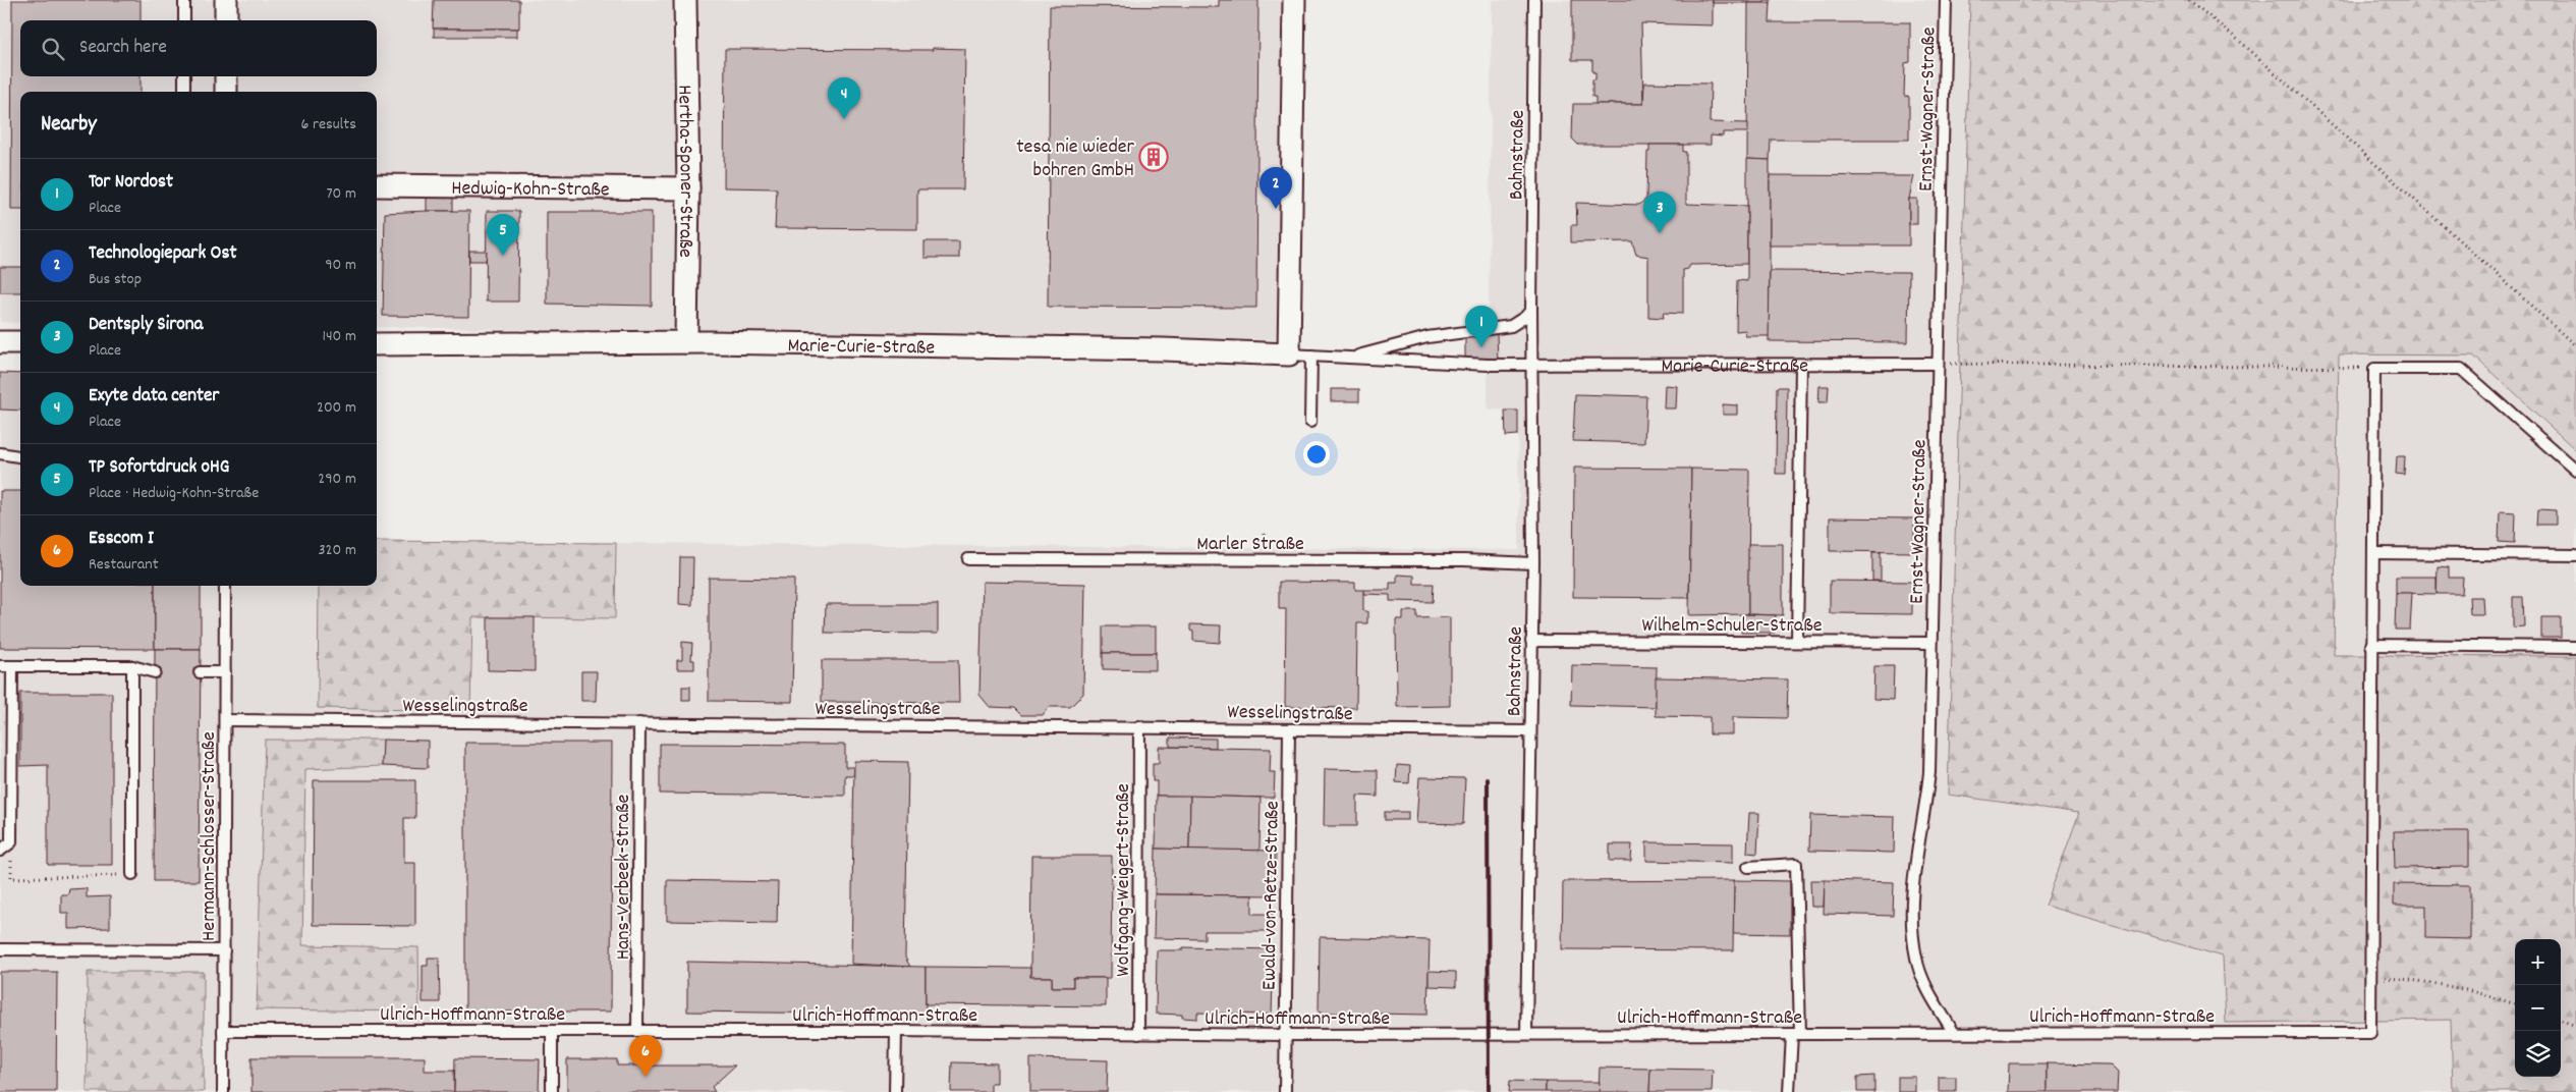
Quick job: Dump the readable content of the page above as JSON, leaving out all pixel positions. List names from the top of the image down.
{
  "streets": {
    "street": ["Hertha-Sponer-Straße", "Hedwig-Kohn-Straße", "Marie-Curie-Straße"],
    "lane": [
      "Ernst-Wagner-Straße",
      "Bahnstraße",
      "Marler Straße",
      "Wilhelm-Schuler-Straße",
      "Wesselingstraße",
      "Hermann-Schlosser-Straße",
      "Hans-Verbeek-Straße",
      "Wolfgang-Weigert-Straße",
      "Ewald-von-Retze-Straße",
      "Ulrich-Hoffmann-Straße"
    ]
  },
  "crossings": [
    ["Ernst-Wagner-Straße", "Marie-Curie-Straße"],
    ["Ernst-Wagner-Straße", "Wilhelm-Schuler-Straße"],
    ["Ernst-Wagner-Straße", "Ulrich-Hoffmann-Straße"],
    ["Bahnstraße", "Marie-Curie-Straße"],
    ["Bahnstraße", "Marler Straße"],
    ["Bahnstraße", "Wilhelm-Schuler-Straße"],
    ["Bahnstraße", "Wesselingstraße"],
    ["Bahnstraße", "Ulrich-Hoffmann-Straße"],
    ["Hertha-Sponer-Straße", "Hedwig-Kohn-Straße"],
    ["Hertha-Sponer-Straße", "Marie-Curie-Straße"],
    ["Wesselingstraße", "Hermann-Schlosser-Straße"],
    ["Wesselingstraße", "Hans-Verbeek-Straße"],
    ["Wesselingstraße", "Wolfgang-Weigert-Straße"],
    ["Wesselingstraße", "Ewald-von-Retze-Straße"],
    ["Hermann-Schlosser-Straße", "Ulrich-Hoffmann-Straße"],
    ["Hans-Verbeek-Straße", "Ulrich-Hoffmann-Straße"],
    ["Wolfgang-Weigert-Straße", "Ulrich-Hoffmann-Straße"],
    ["Ewald-von-Retze-Straße", "Ulrich-Hoffmann-Straße"]
  ],
  "places": {
    "building": ["tesa nie wieder bohren GmbH"]
  },
  "page": {
    "search": "Search here",
    "pins": [
      "4",
      "2",
      "3",
      "5",
      "1",
      "6"
    ],
    "heading": ["Nearby", "6 results"],
    "list": [
      {
        "mark": "1",
        "name": "Tor Nordost",
        "note": "Place",
        "value": "70 m"
      },
      {
        "mark": "2",
        "name": "Technologiepark Ost",
        "note": "Bus stop",
        "value": "90 m"
      },
      {
        "mark": "3",
        "name": "Dentsply Sirona",
        "note": "Place",
        "value": "140 m"
      },
      {
        "mark": "4",
        "name": "Exyte data center",
        "note": "Place",
        "value": "200 m"
      },
      {
        "mark": "5",
        "name": "TP Sofortdruck oHG",
        "note": "Place · Hedwig-Kohn-Straße",
        "value": "290 m"
      },
      {
        "mark": "6",
        "name": "Esscom I",
        "note": "Restaurant",
        "value": "320 m"
      }
    ],
    "map_buttons": ["+", "−"]
  }
}
